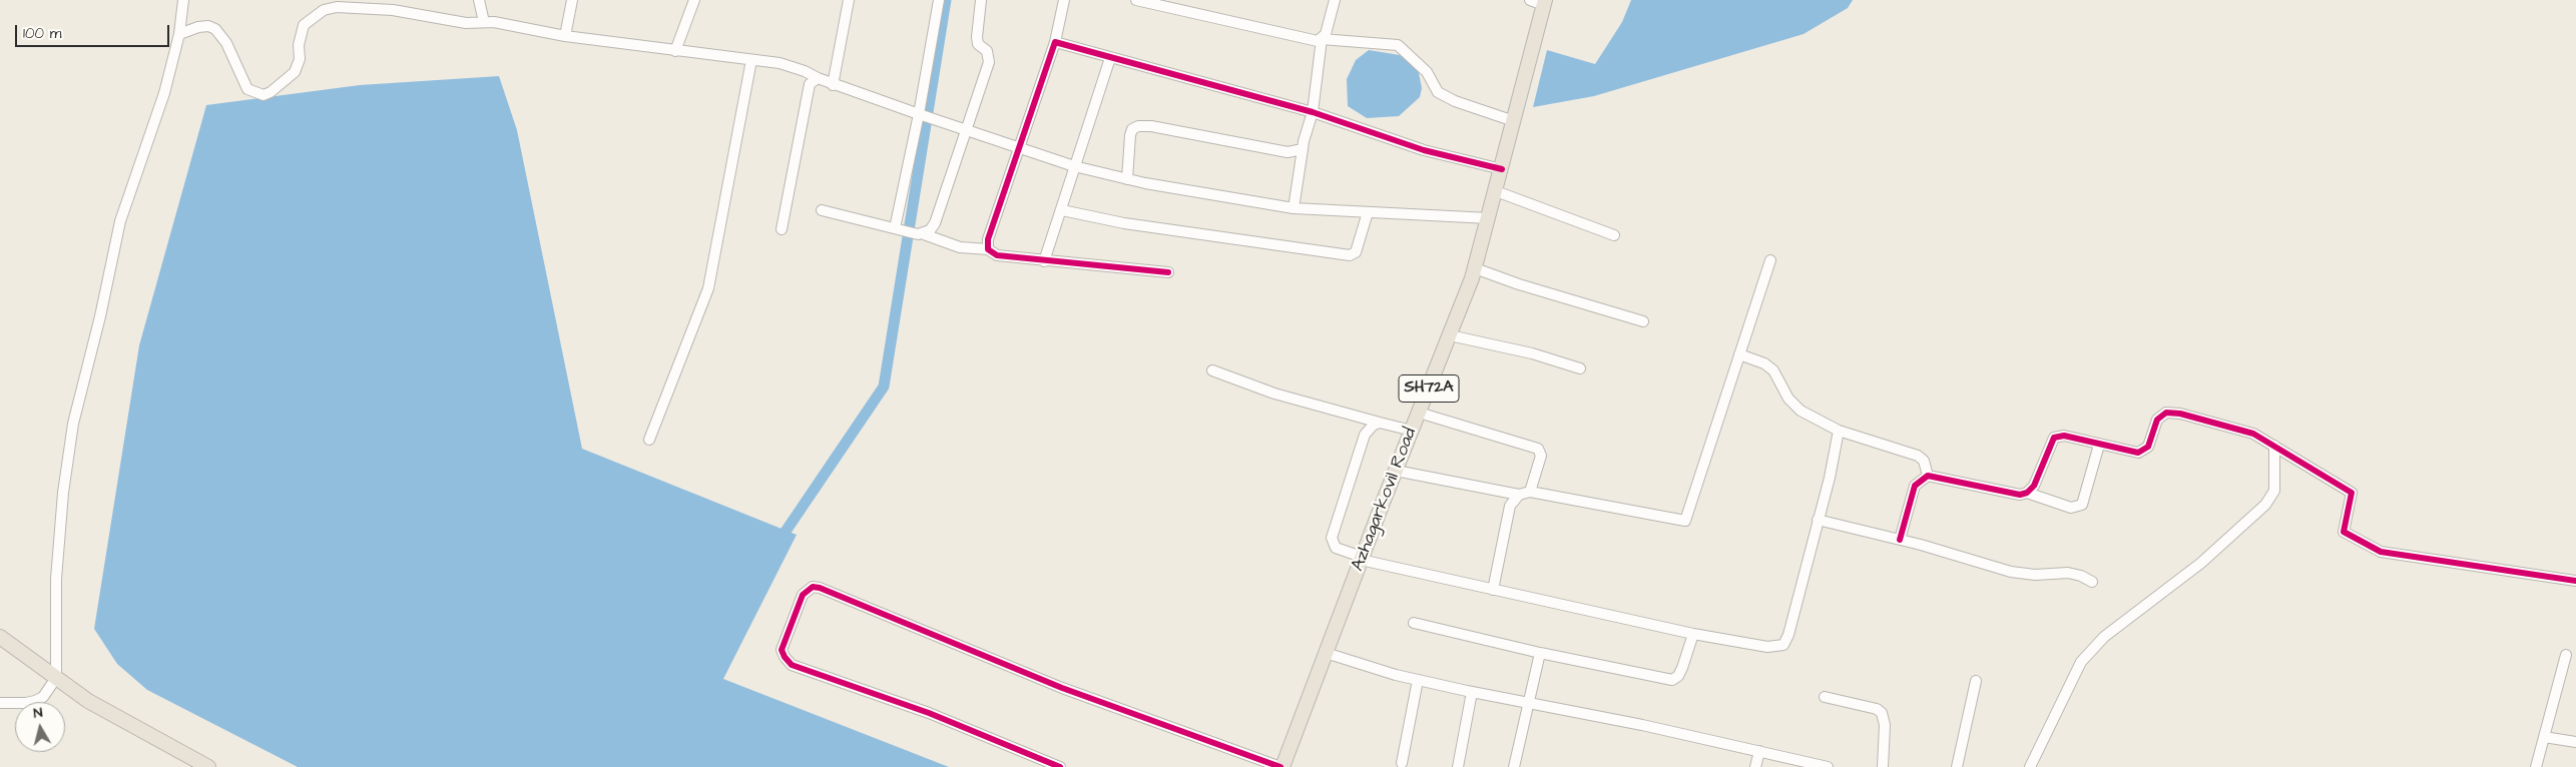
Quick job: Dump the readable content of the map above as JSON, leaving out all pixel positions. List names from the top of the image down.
{
  "streets": {
    "main road": ["SH72A", "Azhagarkovil Road"]
  },
  "scale_bar": "100 m",
  "north": "top"
}
